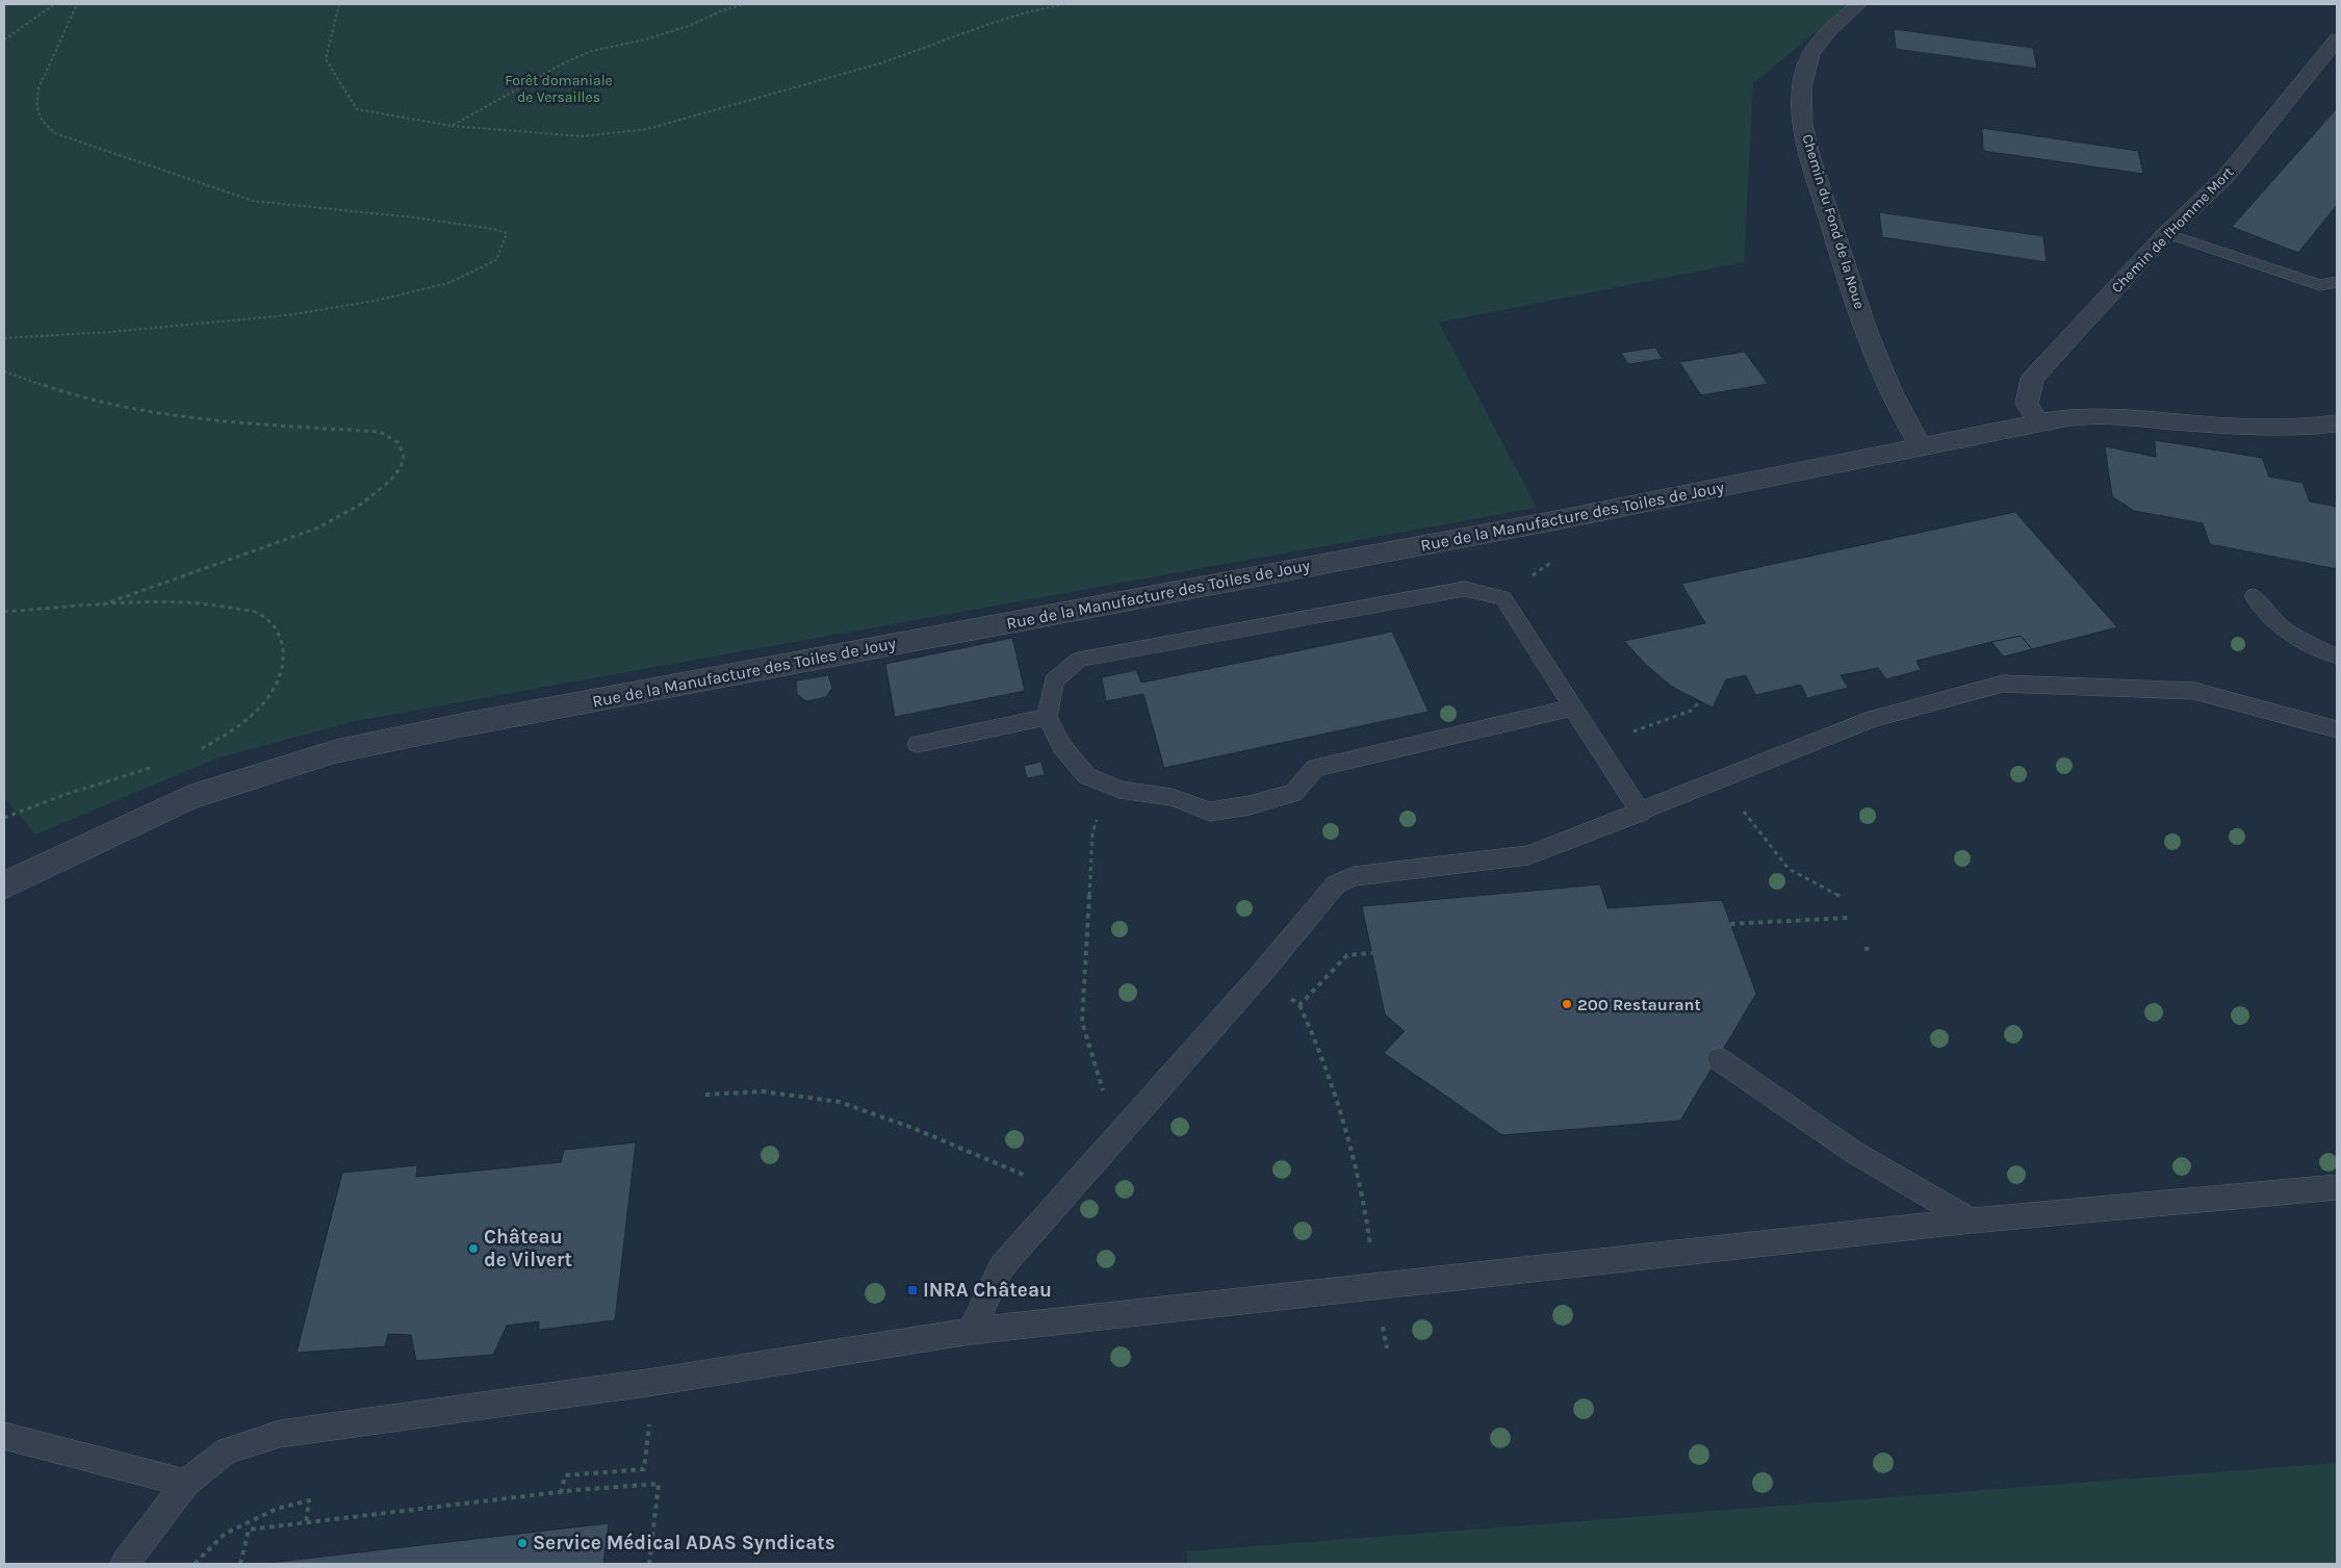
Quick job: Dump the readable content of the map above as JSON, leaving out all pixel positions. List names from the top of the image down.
{
  "streets": {
    "street": ["Chemin du Fond de la Noue", "Chemin de l'Homme Mort", "Rue de la Manufacture des Toiles de Jouy"]
  },
  "crossings": [
    ["Chemin du Fond de la Noue", "Rue de la Manufacture des Toiles de Jouy"],
    ["Chemin de l'Homme Mort", "Rue de la Manufacture des Toiles de Jouy"]
  ],
  "parks": ["Forêt domaniale de Versailles"],
  "places": {
    "other": ["200 Restaurant", "Château de Vilvert", "Service Médical ADAS Syndicats"],
    "transit": ["INRA Château"]
  }
}
